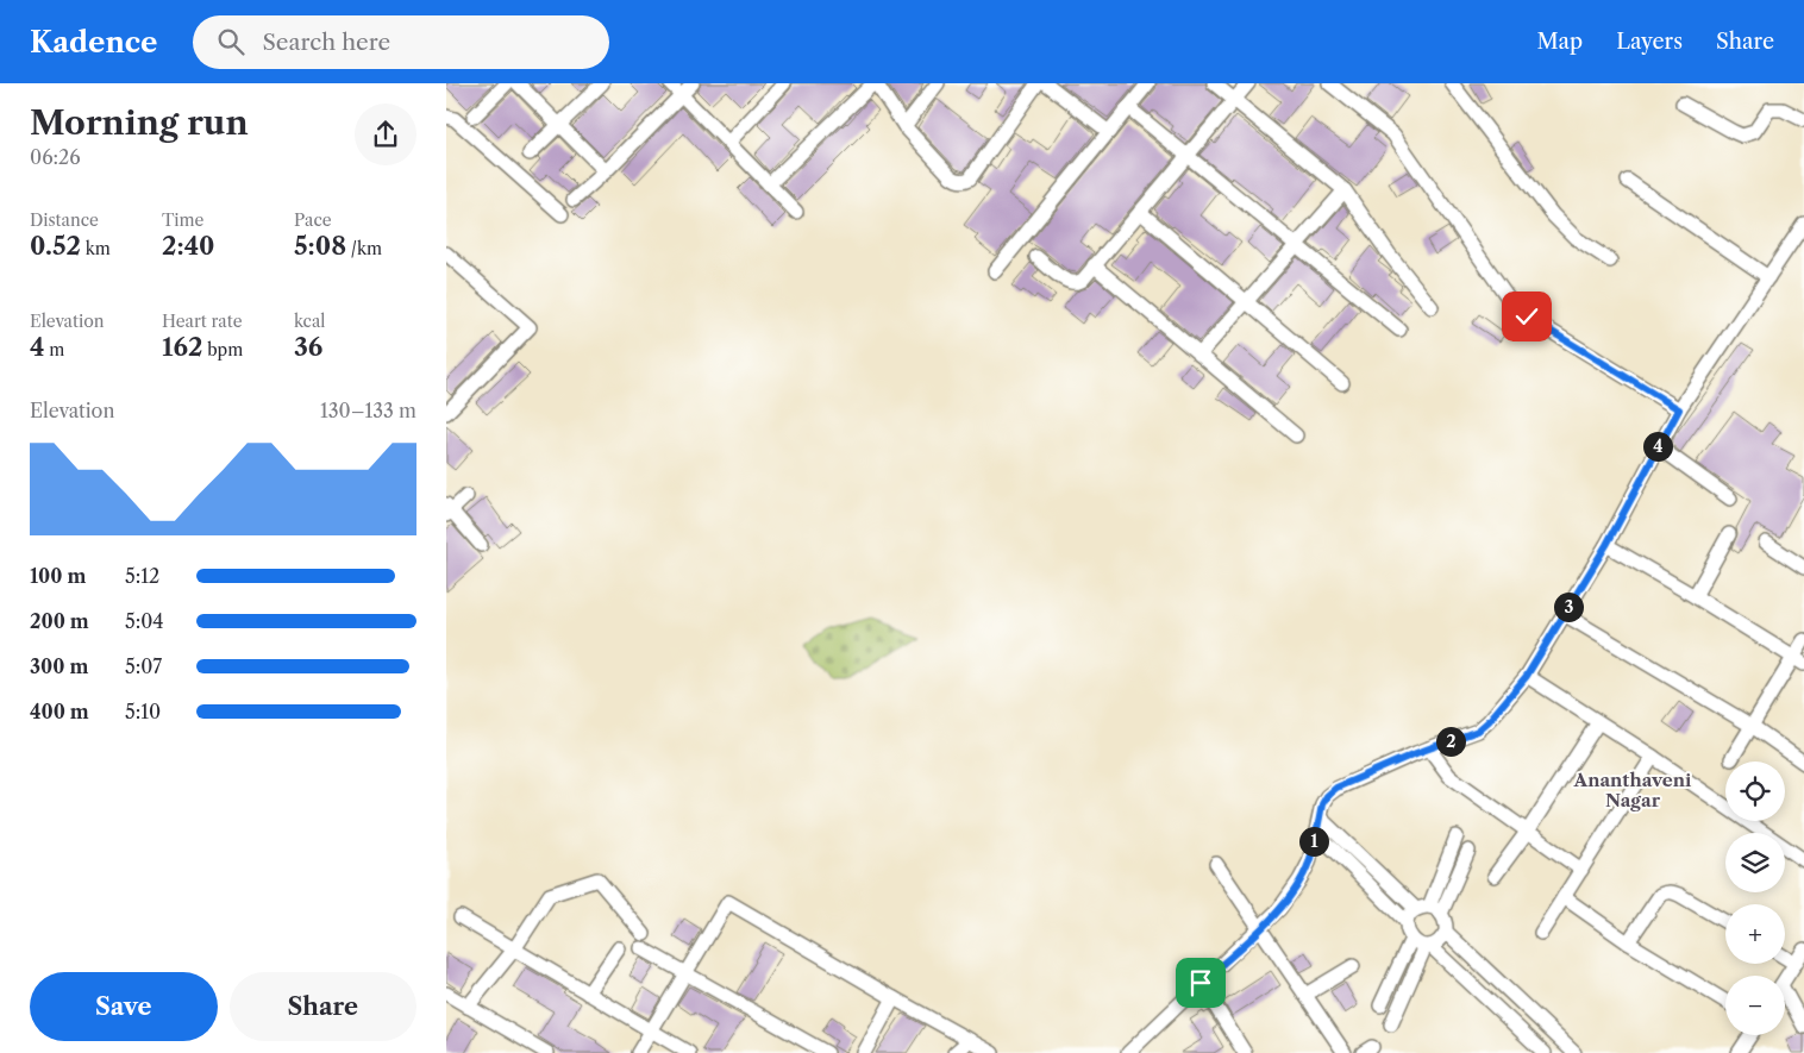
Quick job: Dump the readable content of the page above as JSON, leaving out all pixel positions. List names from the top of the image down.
{
  "districts": ["Ananthaveni Nagar"],
  "page": {
    "header": "Kadence",
    "search": "Search here",
    "nav": ["Map", "Layers", "Share"],
    "heading": ["Morning run", "06:26"],
    "stats": [
      ["Distance", "0.52 km"],
      ["Time", "2:40"],
      ["Pace", "5:08 /km"],
      ["Elevation", "4 m"],
      ["Heart rate", "162 bpm"],
      ["kcal", "36"]
    ],
    "chart": ["Elevation", "130–133 m"],
    "pins": [
      "4",
      "3",
      "2",
      "1"
    ],
    "list": [
      {
        "name": "100 m",
        "note": "5:12"
      },
      {
        "name": "200 m",
        "note": "5:04"
      },
      {
        "name": "300 m",
        "note": "5:07"
      },
      {
        "name": "400 m",
        "note": "5:10"
      }
    ],
    "map_buttons": ["+", "−"],
    "buttons": ["Save", "Share"]
  }
}
